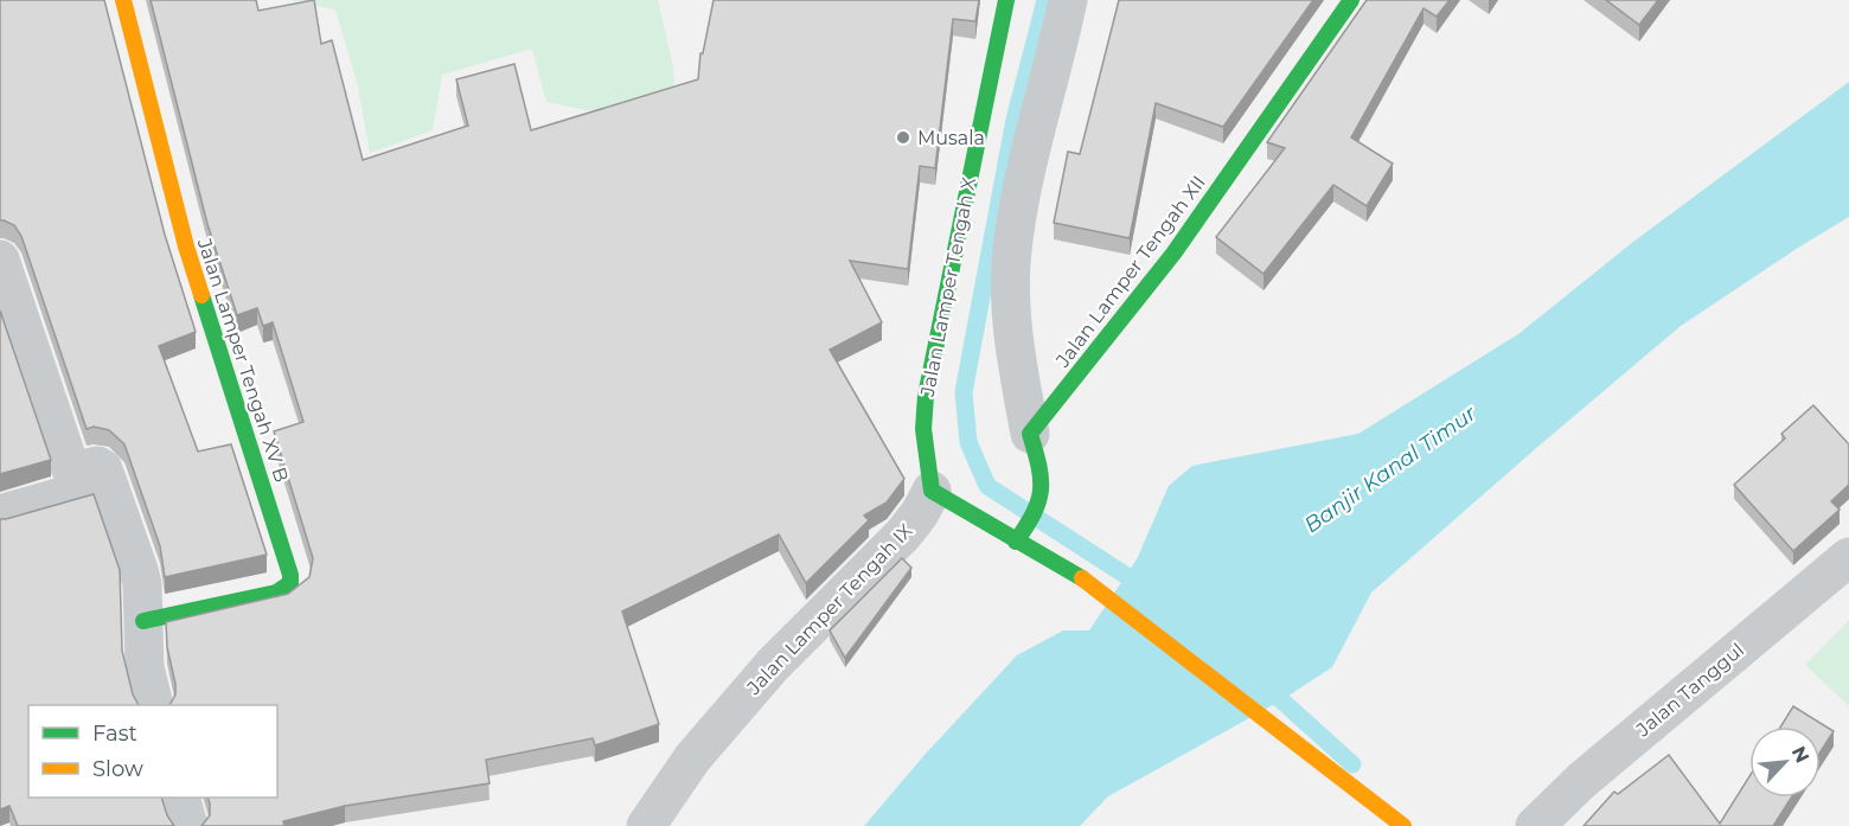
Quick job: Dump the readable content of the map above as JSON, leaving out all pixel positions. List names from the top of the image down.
{
  "streets": {
    "street": [
      "Jalan Lamper Tengah XII",
      "Jalan Lamper Tengah X",
      "Jalan Lamper Tengah XV B",
      "Jalan Lamper Tengah IX",
      "Jalan Tanggul"
    ]
  },
  "crossings": [
    ["Jalan Lamper Tengah X", "Jalan Lamper Tengah IX"]
  ],
  "water": ["Banjir Kanal Timur"],
  "places": ["Musala"],
  "legend": ["Fast", "Slow"],
  "north": "top right"
}
